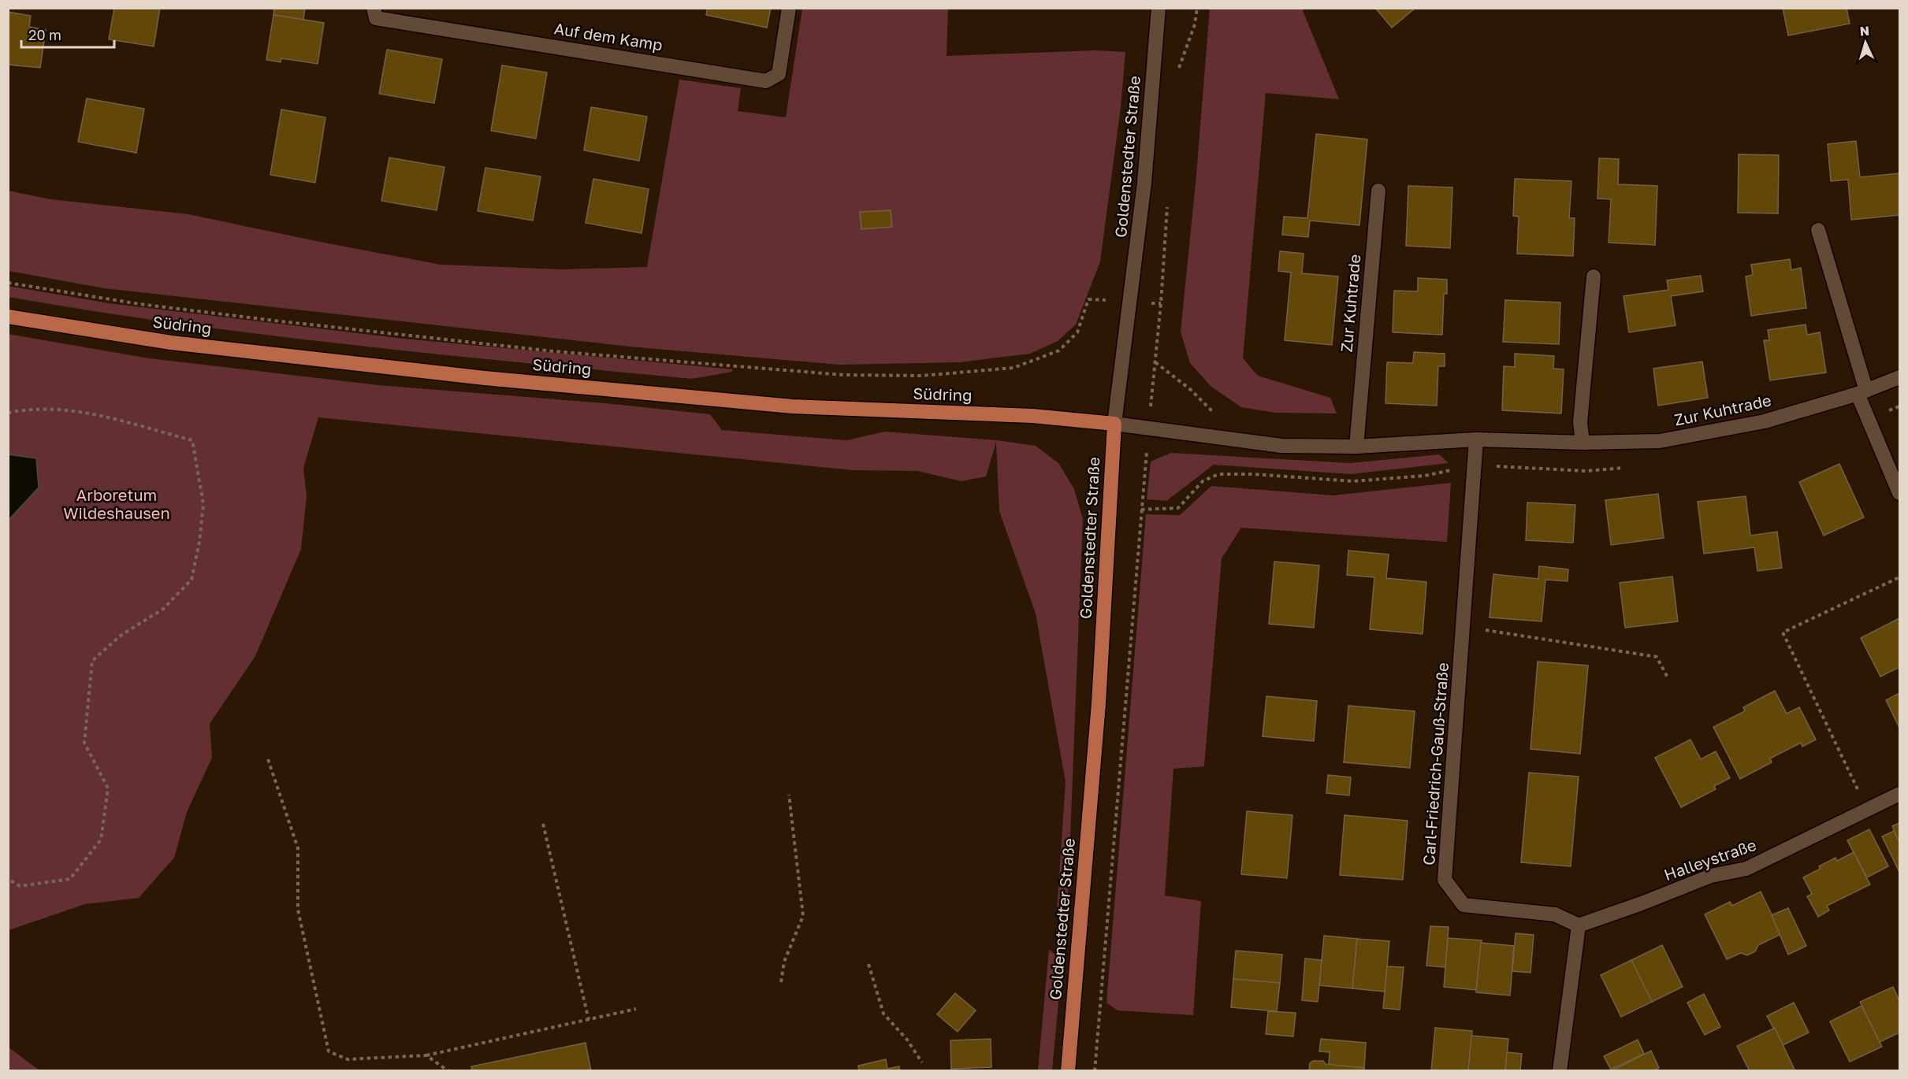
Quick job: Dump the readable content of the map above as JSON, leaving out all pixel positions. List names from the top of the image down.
{
  "streets": {
    "main road": ["Goldenstedter Straße", "Südring"],
    "street": [
      "Auf dem Kamp",
      "Zur Kuhtrade",
      "Carl-Friedrich-Gauß-Straße",
      "Halleystraße"
    ]
  },
  "crossings": [
    ["Goldenstedter Straße", "Zur Kuhtrade"],
    ["Goldenstedter Straße", "Südring"],
    ["Zur Kuhtrade", "Südring"],
    ["Zur Kuhtrade", "Carl-Friedrich-Gauß-Straße"],
    ["Carl-Friedrich-Gauß-Straße", "Halleystraße"]
  ],
  "parks": ["Arboretum Wildeshausen"],
  "scale_bar": "20 m",
  "north": "top"
}
